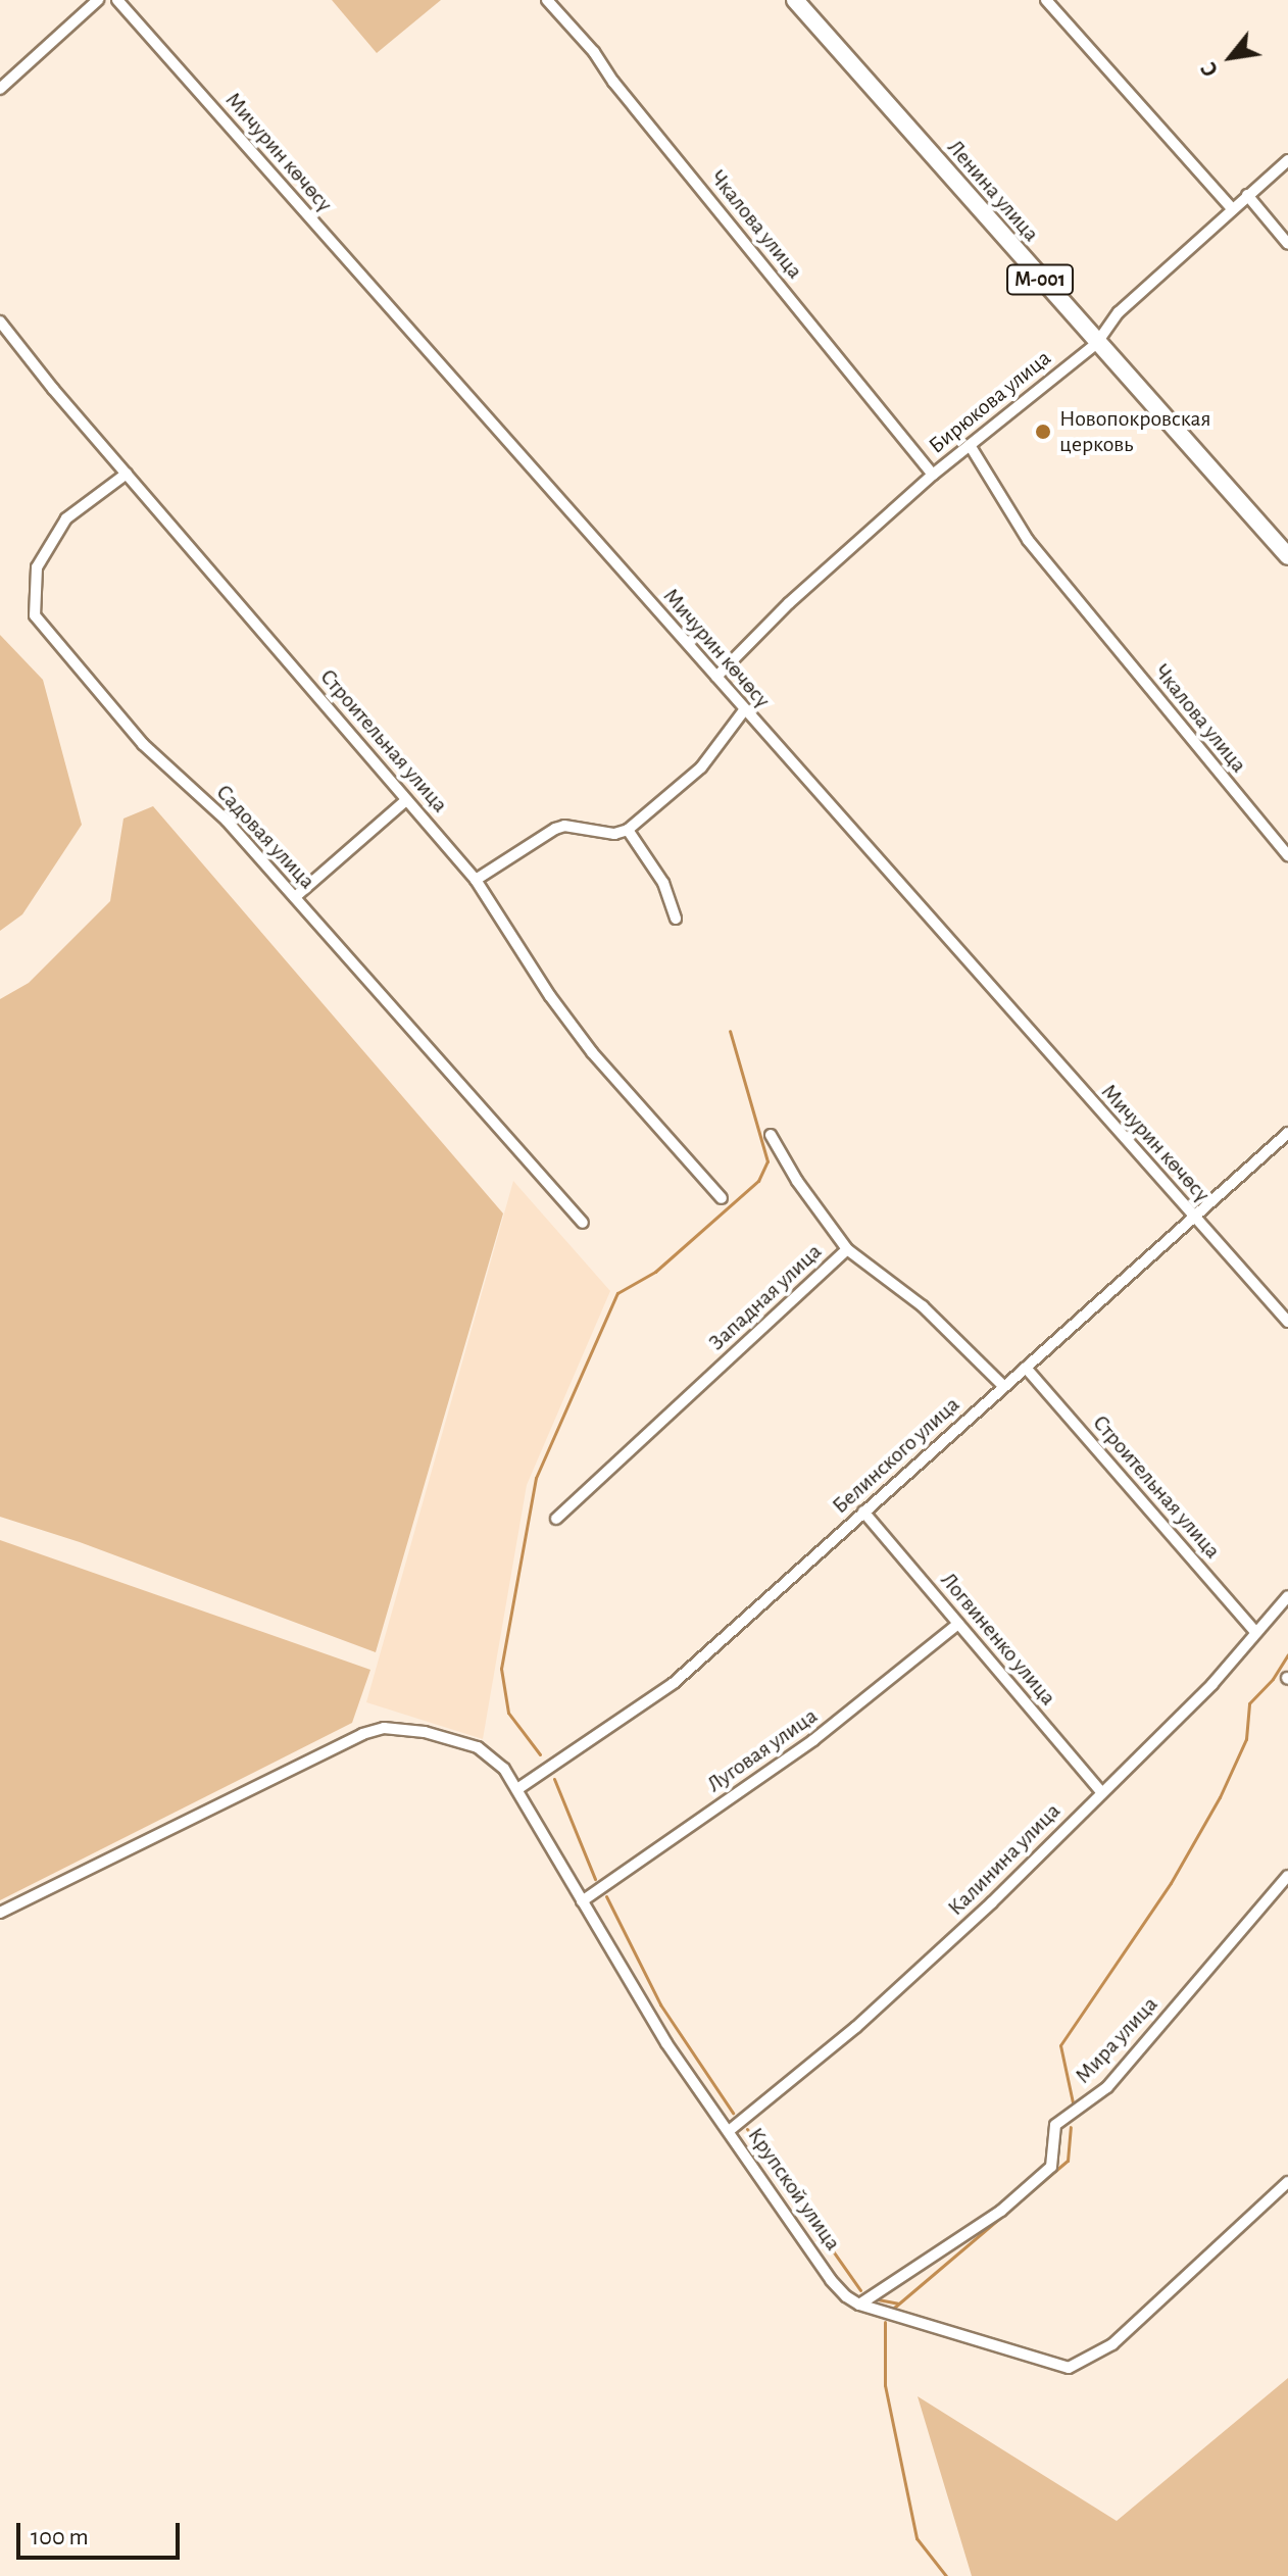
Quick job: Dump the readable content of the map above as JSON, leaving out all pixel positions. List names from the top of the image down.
{
  "streets": {
    "main road": ["Ленина улица", "М-001"],
    "street": [
      "Мичурин көчөсү",
      "Чкалова улица",
      "Бирюкова улица",
      "Строительная улица",
      "Садовая улица",
      "Западная улица",
      "Белинского улица",
      "Логвиненко улица",
      "Луговая улица",
      "Калинина улица",
      "Мира улица",
      "Крупской улица"
    ]
  },
  "crossings": [
    ["Мичурин көчөсү", "Бирюкова улица"],
    ["Мичурин көчөсү", "Белинского улица"],
    ["Ленина улица", "Бирюкова улица"],
    ["Чкалова улица", "Бирюкова улица"],
    ["Строительная улица", "Садовая улица"],
    ["Строительная улица", "Белинского улица"],
    ["Строительная улица", "Калинина улица"],
    ["Западная улица", "Белинского улица"],
    ["Белинского улица", "Логвиненко улица"],
    ["Белинского улица", "Крупской улица"],
    ["Логвиненко улица", "Луговая улица"],
    ["Логвиненко улица", "Калинина улица"],
    ["Луговая улица", "Крупской улица"],
    ["Калинина улица", "Крупской улица"],
    ["Мира улица", "Крупской улица"]
  ],
  "places": ["Новопокровская церковь"],
  "scale_bar": "100 m",
  "north": "bottom left"
}
